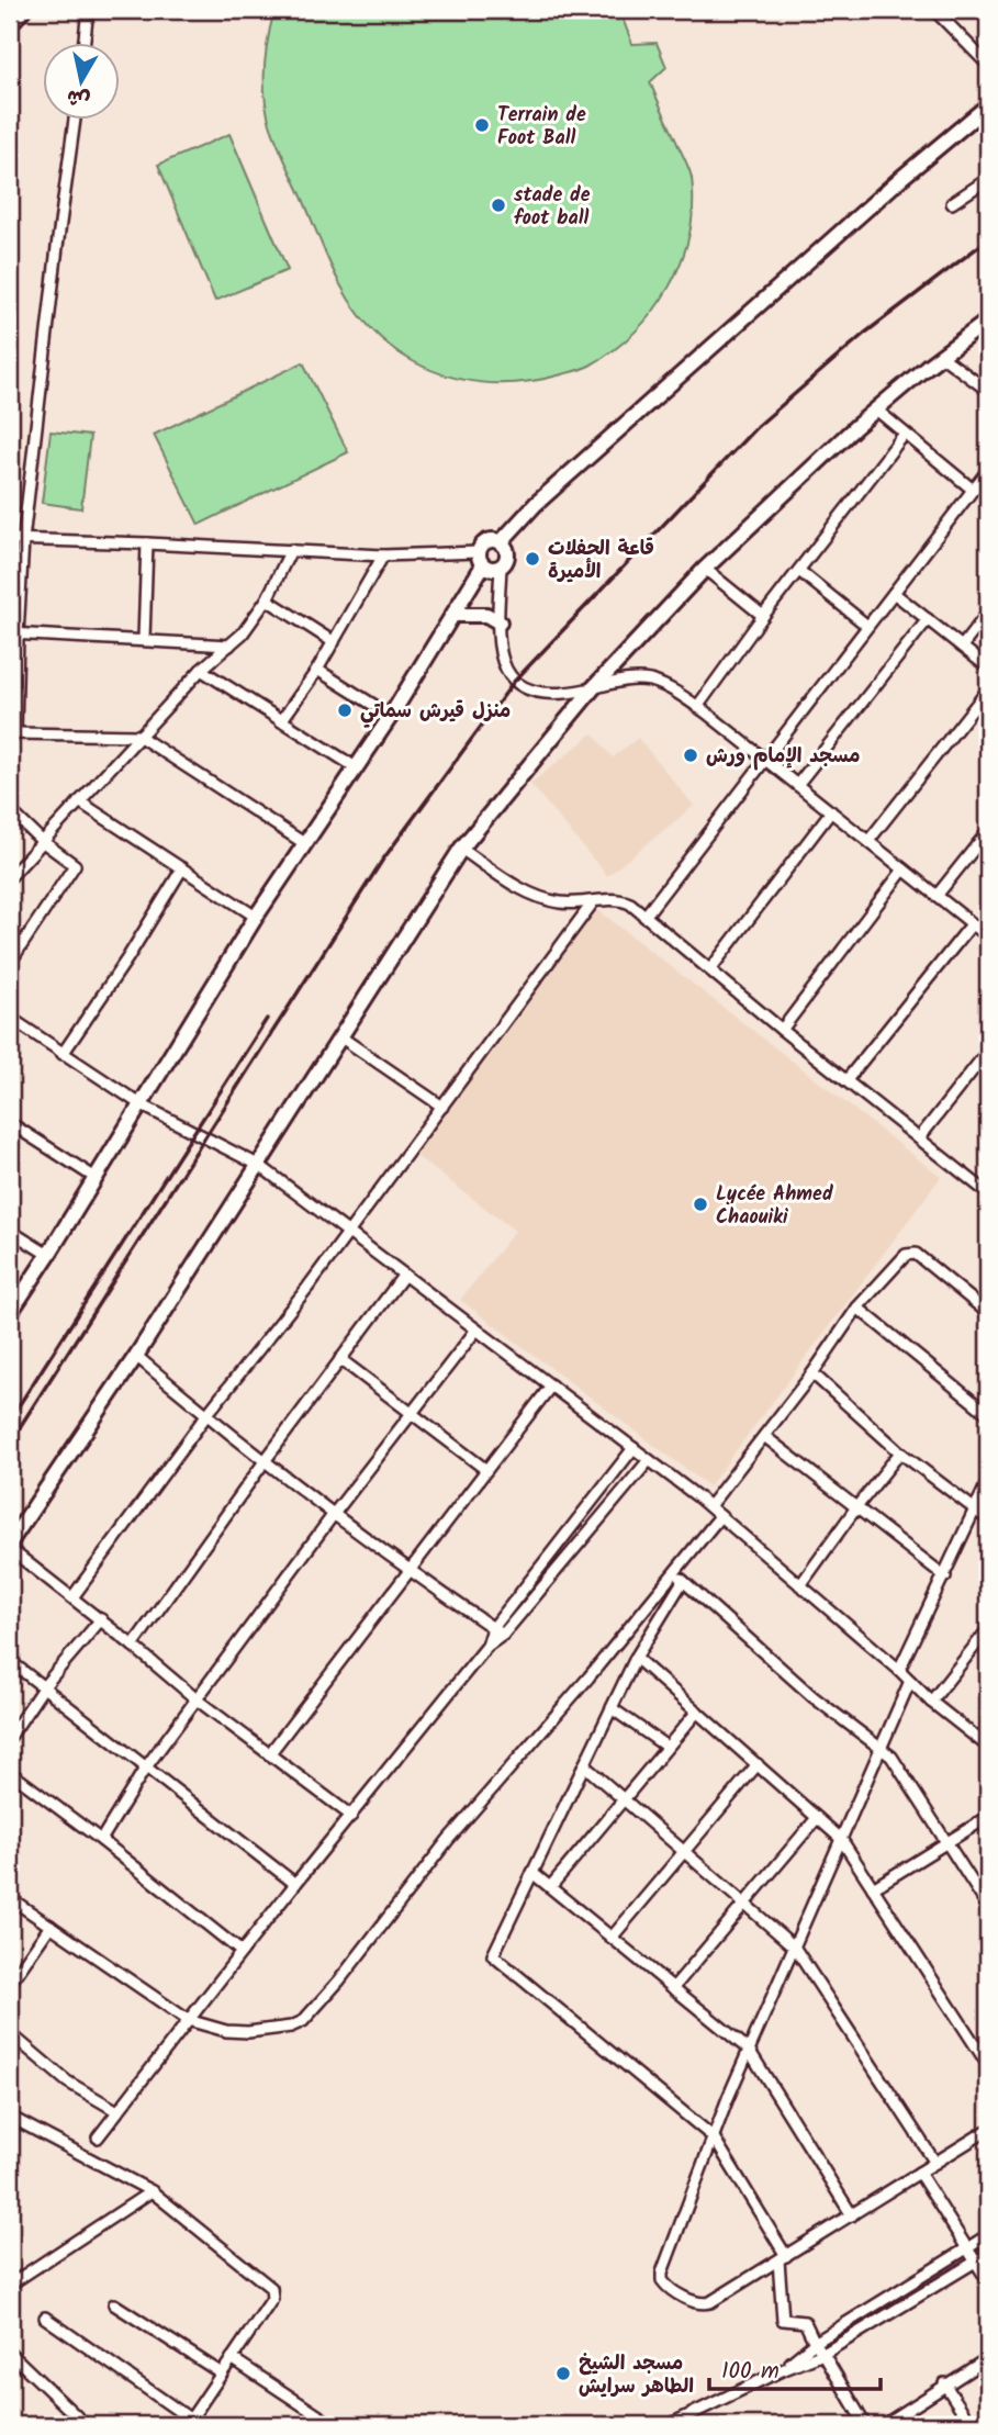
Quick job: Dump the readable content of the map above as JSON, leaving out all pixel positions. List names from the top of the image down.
{
  "places": [
    "Terrain de Foot Ball",
    "stade de foot ball",
    "قاعة الحفلات الأميرة",
    "منزل قيرش سماتي",
    "مسجد الإمام ورش",
    "Lycée Ahmed Chaouiki",
    "مسجد الشيخ الطاهر سرايش"
  ],
  "scale_bar": "100 m",
  "north": "bottom"
}
